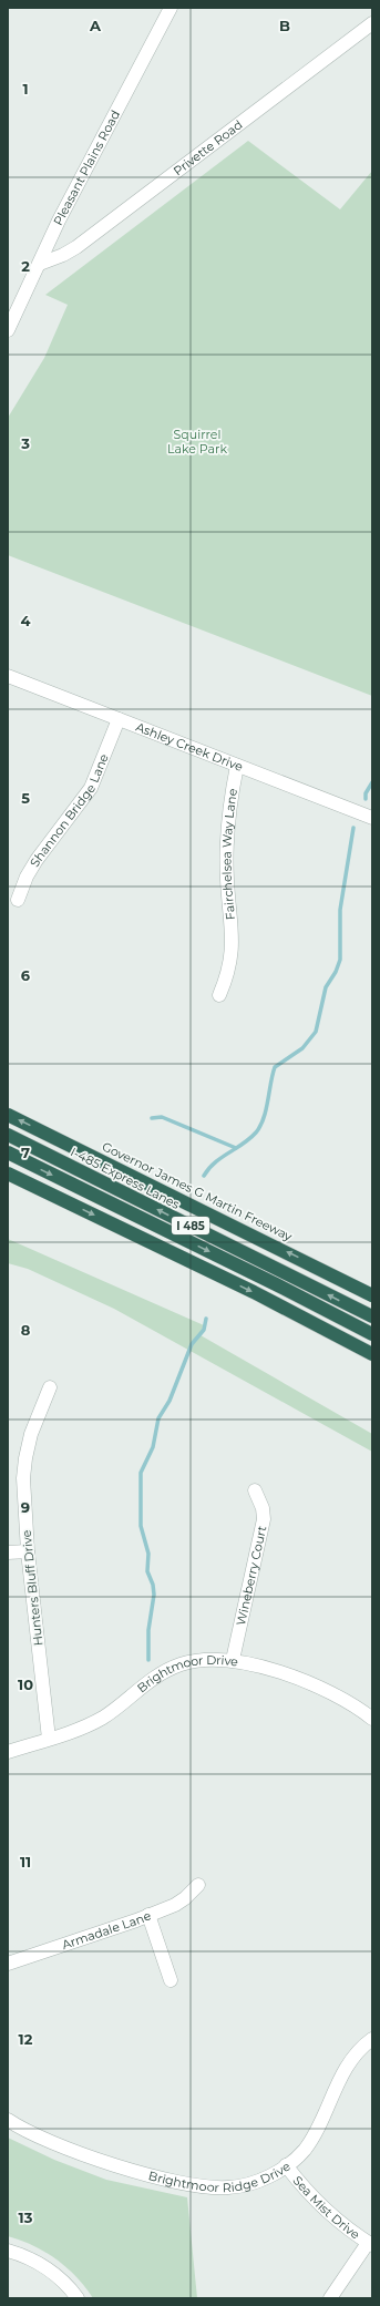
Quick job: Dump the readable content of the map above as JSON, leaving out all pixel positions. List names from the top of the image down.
{
  "streets": {
    "highway": ["I-485 Express Lanes", "Governor James G Martin Freeway", "I 485"],
    "street": [
      "Privette Road",
      "Pleasant Plains Road",
      "Ashley Creek Drive",
      "Shannon Bridge Lane",
      "Fairchelsea Way Lane",
      "Wineberry Court",
      "Hunters Bluff Drive",
      "Brightmoor Drive",
      "Armadale Lane",
      "Brightmoor Ridge Drive",
      "Sea Mist Drive"
    ]
  },
  "crossings": [
    ["Privette Road", "Pleasant Plains Road"],
    ["Ashley Creek Drive", "Shannon Bridge Lane"],
    ["Ashley Creek Drive", "Fairchelsea Way Lane"],
    ["Wineberry Court", "Brightmoor Drive"],
    ["Hunters Bluff Drive", "Brightmoor Drive"],
    ["Brightmoor Ridge Drive", "Sea Mist Drive"]
  ],
  "parks": ["Squirrel Lake Park"],
  "grid": {
    "columns": ["A", "B"],
    "rows": [
      "1",
      "2",
      "3",
      "4",
      "5",
      "6",
      "7",
      "8",
      "9",
      "10",
      "11",
      "12",
      "13"
    ]
  }
}
